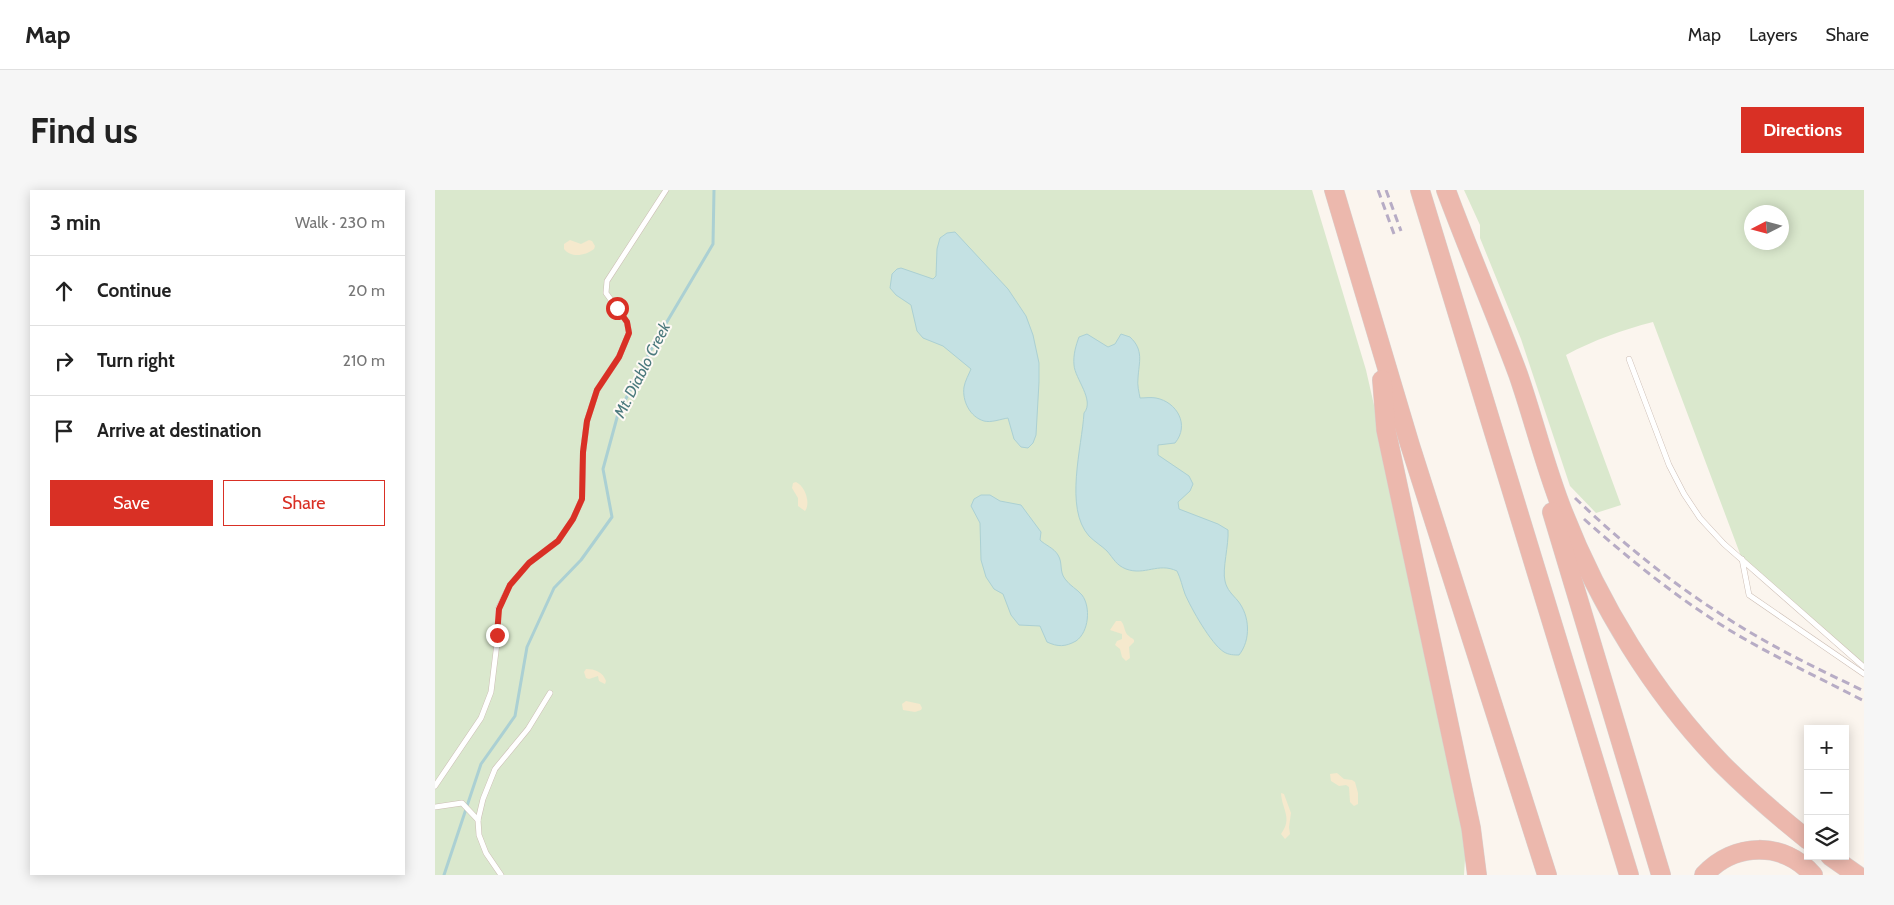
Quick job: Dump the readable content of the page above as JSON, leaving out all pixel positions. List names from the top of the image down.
{
  "water": ["Mt. Diablo Creek"],
  "north": "left",
  "page": {
    "header": "Map",
    "nav": ["Map", "Layers", "Share"],
    "buttons": [
      "Directions",
      ["Save", "Share"]
    ],
    "title": "Find us",
    "heading": ["3 min", "Walk · 230 m"],
    "list": [
      ["Continue", "20 m"],
      ["Turn right", "210 m"],
      "Arrive at destination"
    ],
    "map_buttons": ["+", "−"]
  }
}
